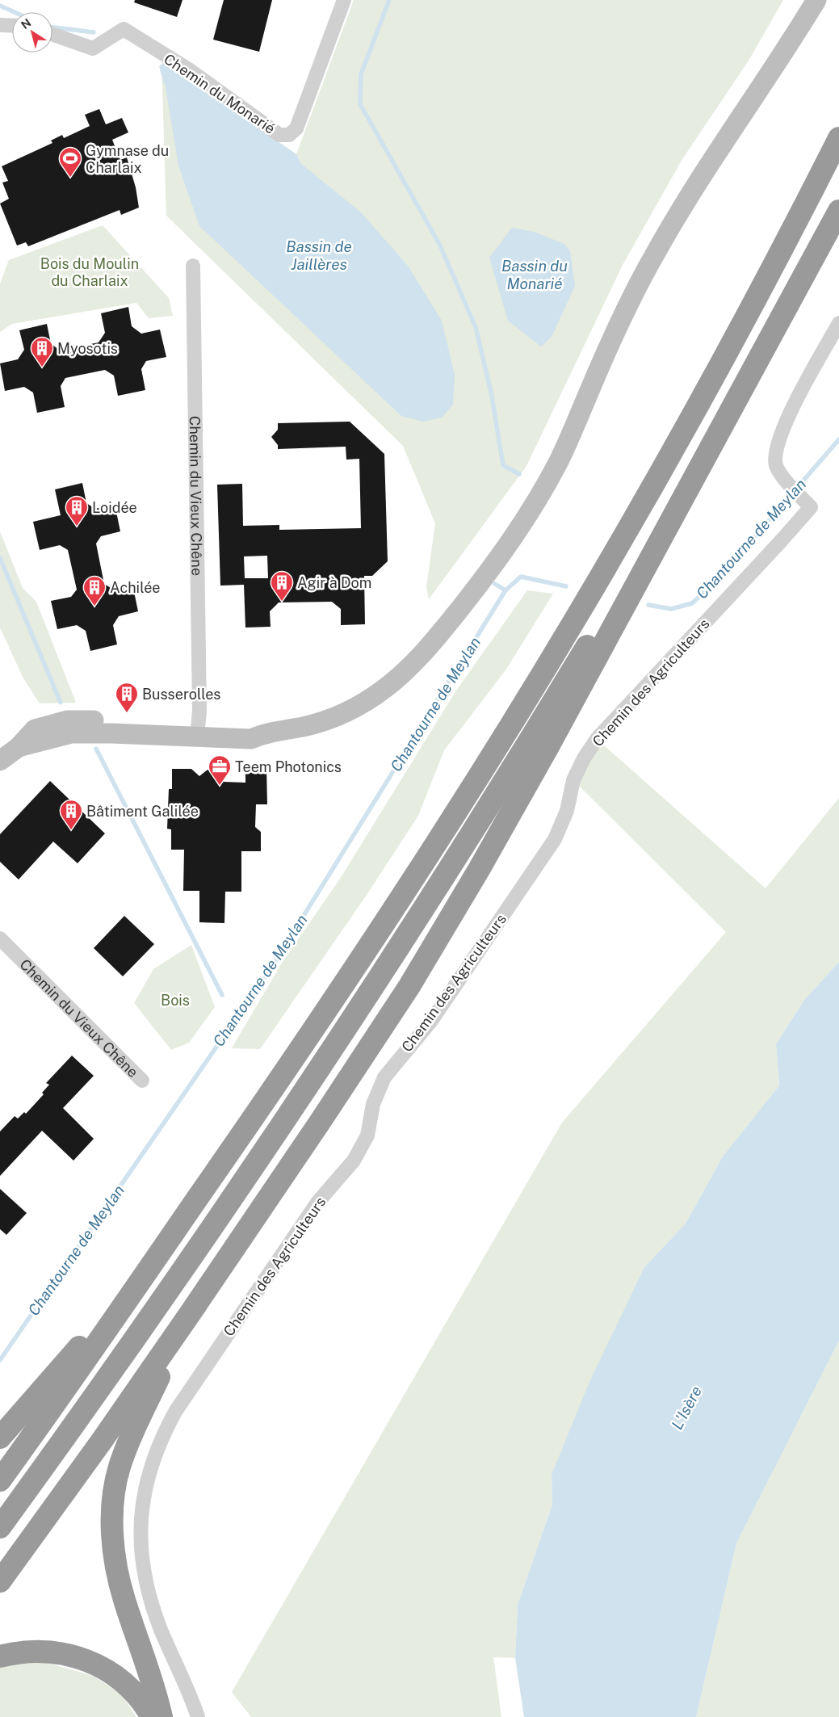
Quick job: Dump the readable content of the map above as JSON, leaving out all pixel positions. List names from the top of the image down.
{
  "streets": {
    "street": ["Chemin du Monarié", "Chemin du Vieux Chêne", "Chemin des Agriculteurs"]
  },
  "water": [
    "Bassin de Jaillères",
    "Bassin du Monarié",
    "Chantourne de Meylan",
    "L'Isère"
  ],
  "parks": ["Bois du Moulin du Charlaix", "Bois"],
  "places": {
    "sports": ["Gymnase du Charlaix"],
    "building": [
      "Myosotis",
      "Loidée",
      "Agir à Dom",
      "Achilée",
      "Busserolles",
      "Bâtiment Galilée"
    ],
    "office": ["Teem Photonics"]
  },
  "north": "top left"
}
